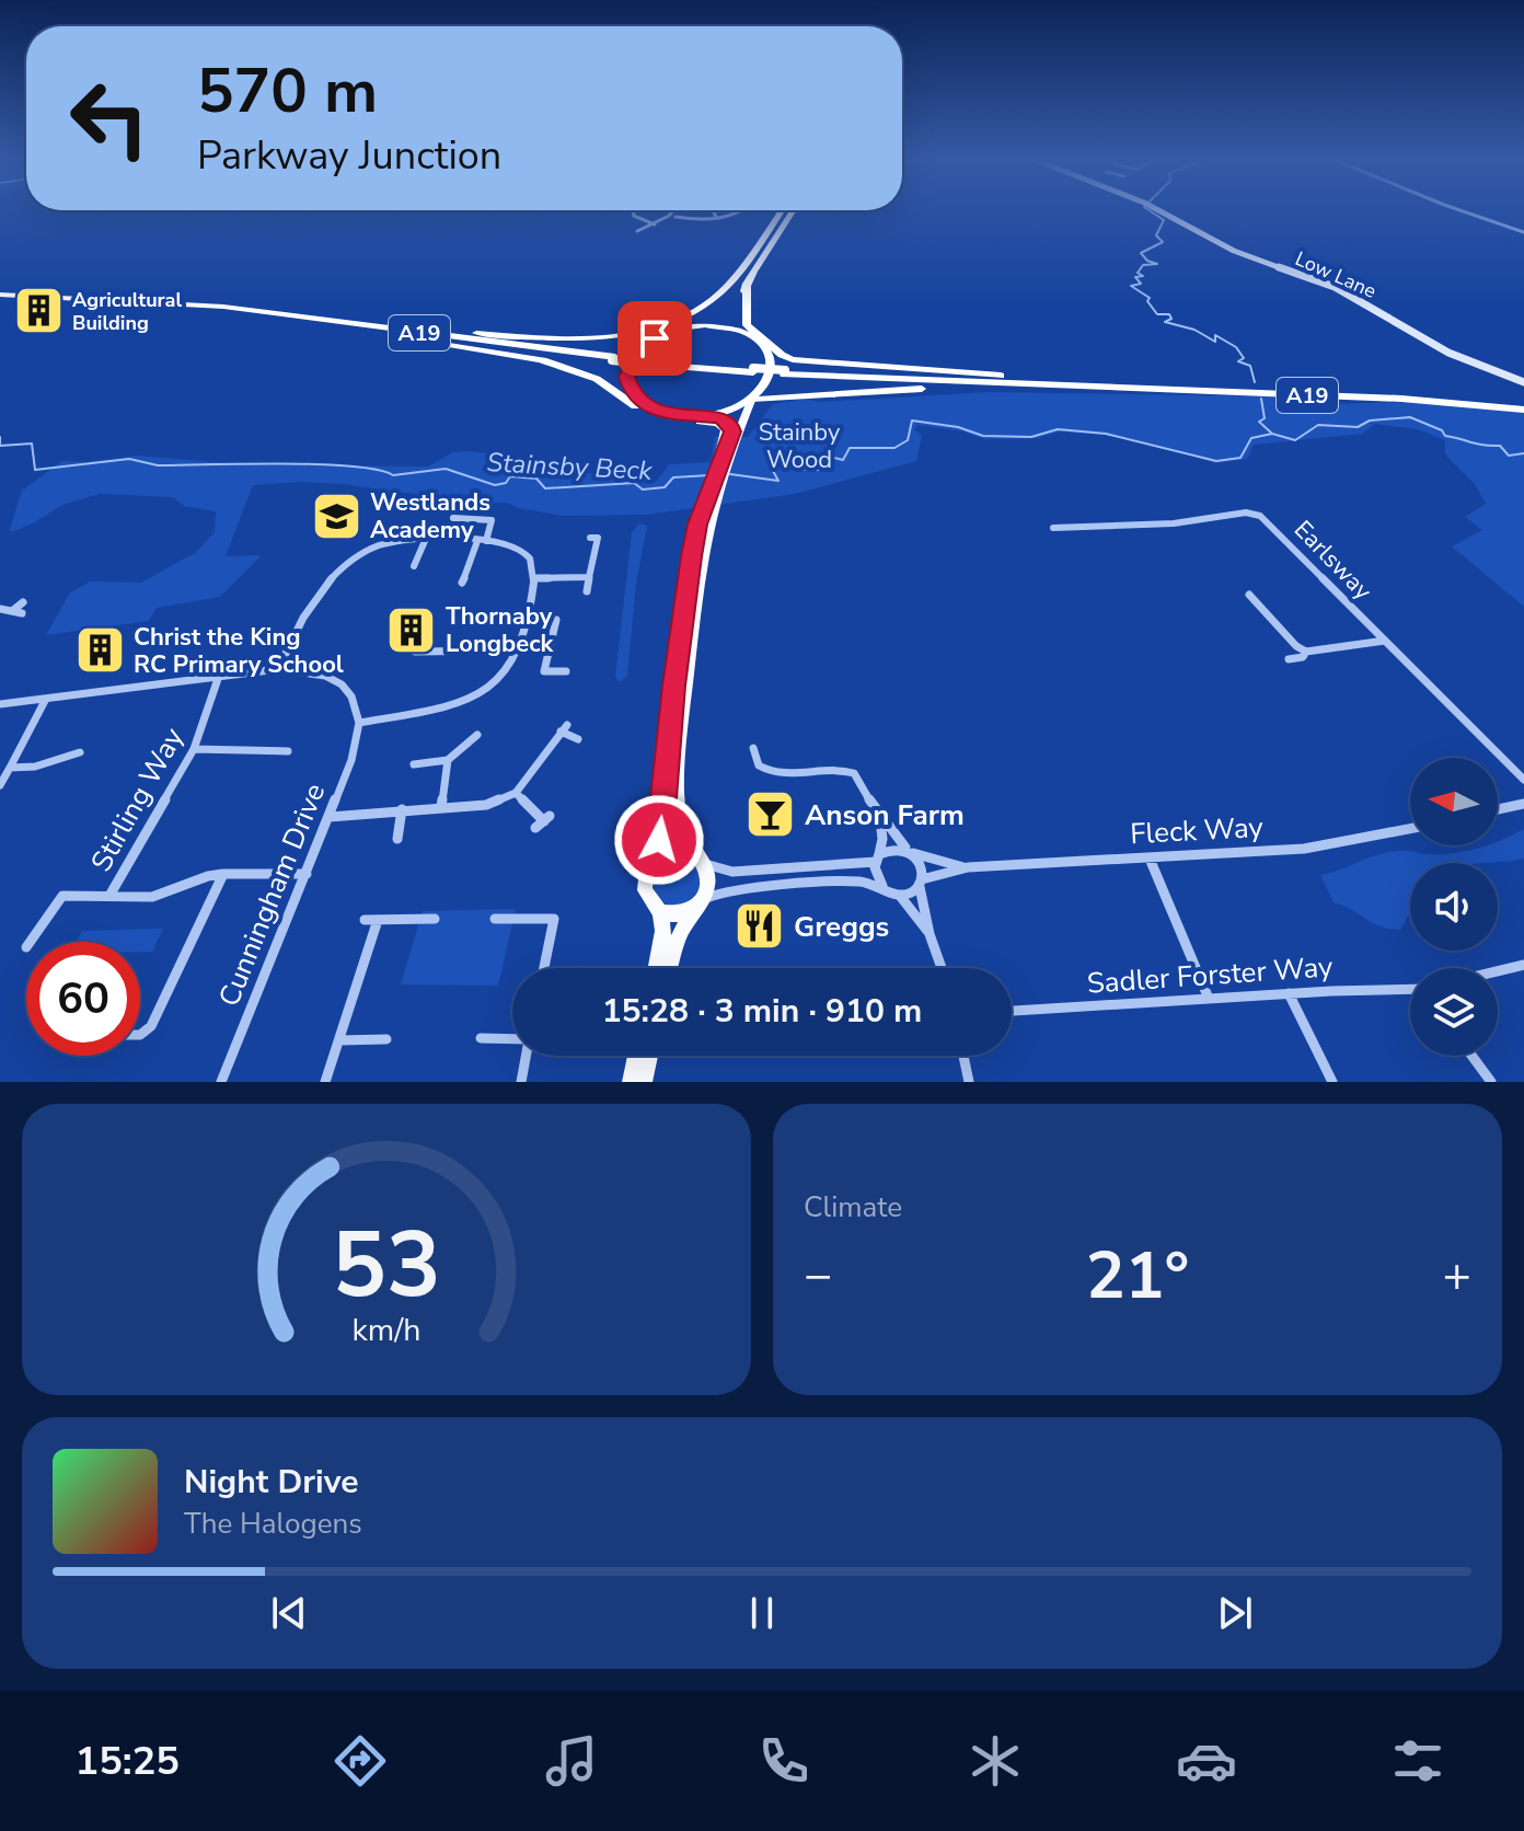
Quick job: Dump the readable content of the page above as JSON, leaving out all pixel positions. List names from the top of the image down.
{
  "streets": {
    "highway": ["A19"],
    "main road": ["Low Lane"],
    "street": [
      "Earlsway",
      "Stirling Way",
      "Fleck Way",
      "Cunningham Drive",
      "Sadler Forster Way"
    ]
  },
  "water": ["Stainsby Beck"],
  "parks": ["Stainby Wood"],
  "places": {
    "building": ["Agricultural Building", "Thornaby Longbeck", "Christ the King RC Primary School"],
    "school or university": ["Westlands Academy"],
    "bar": ["Anson Farm"],
    "restaurant": ["Greggs"]
  },
  "north": "left",
  "page": {
    "turn": ["570 m", "Parkway Junction"],
    "limit": "60",
    "trip": "15:28 · 3 min · 910 m",
    "tile": "Climate",
    "heat": ["−", "21°", "+"],
    "song": ["Night Drive", "The Halogens"],
    "tabs": "15:25",
    "gauge": ["53", "km/h"]
  }
}
